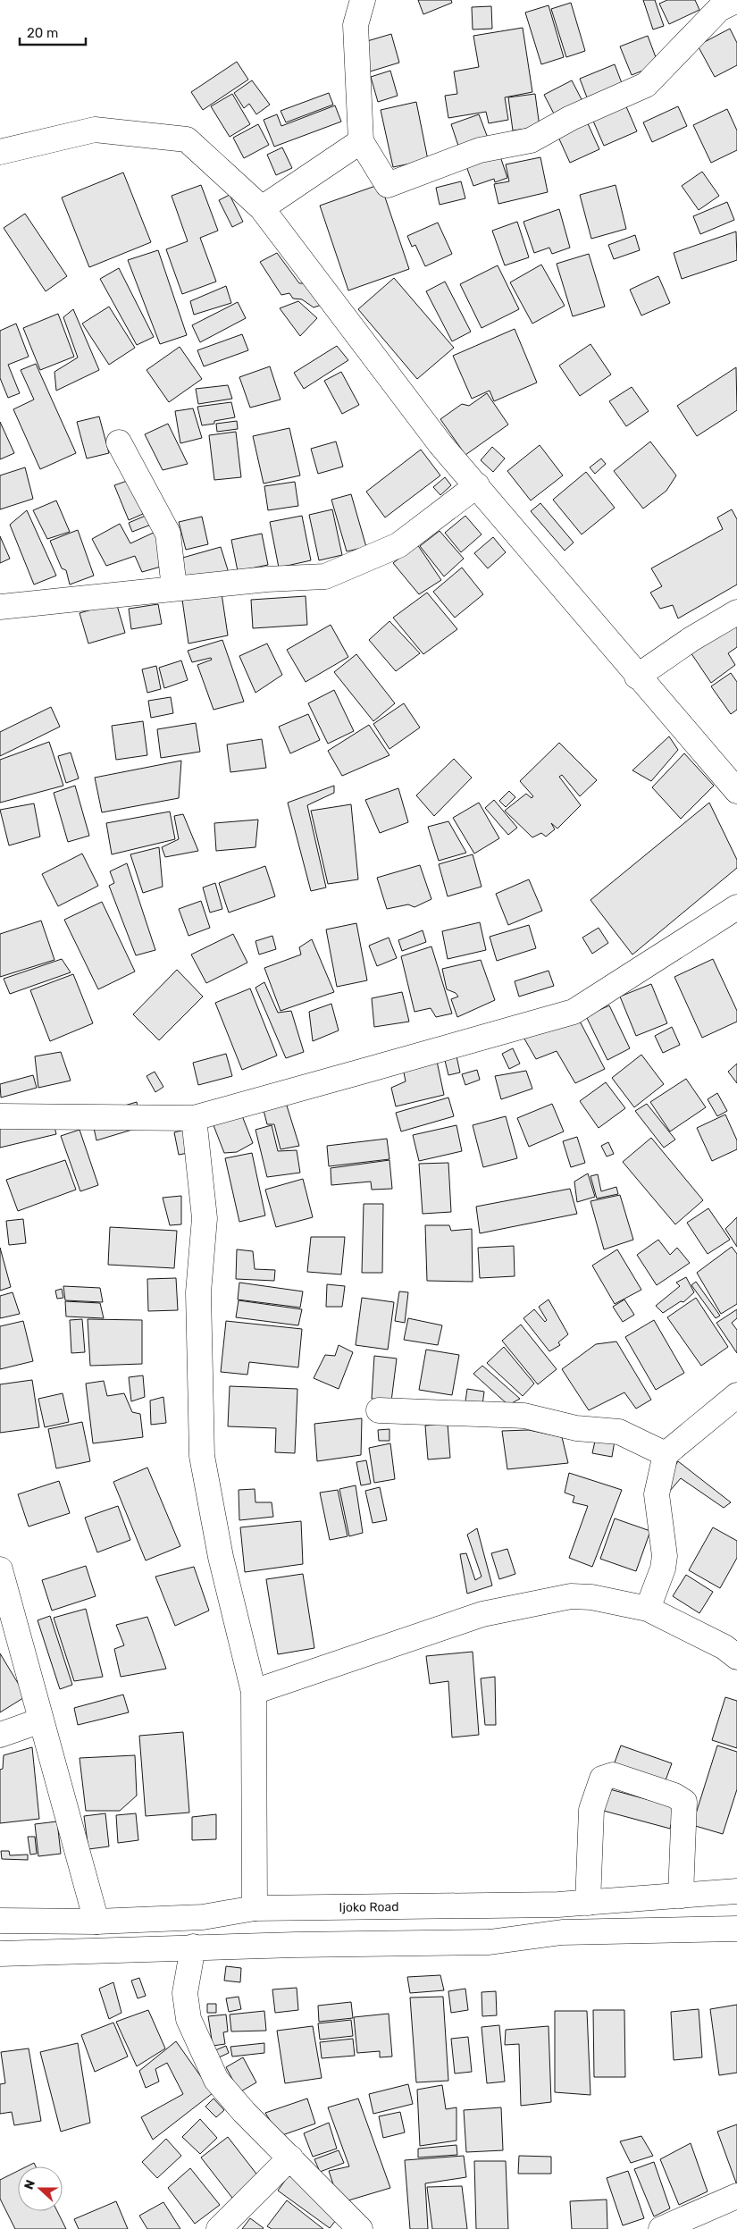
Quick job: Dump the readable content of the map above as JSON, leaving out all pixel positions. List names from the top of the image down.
{
  "streets": {
    "street": ["Ijoko Road"]
  },
  "scale_bar": "20 m",
  "north": "left"
}
